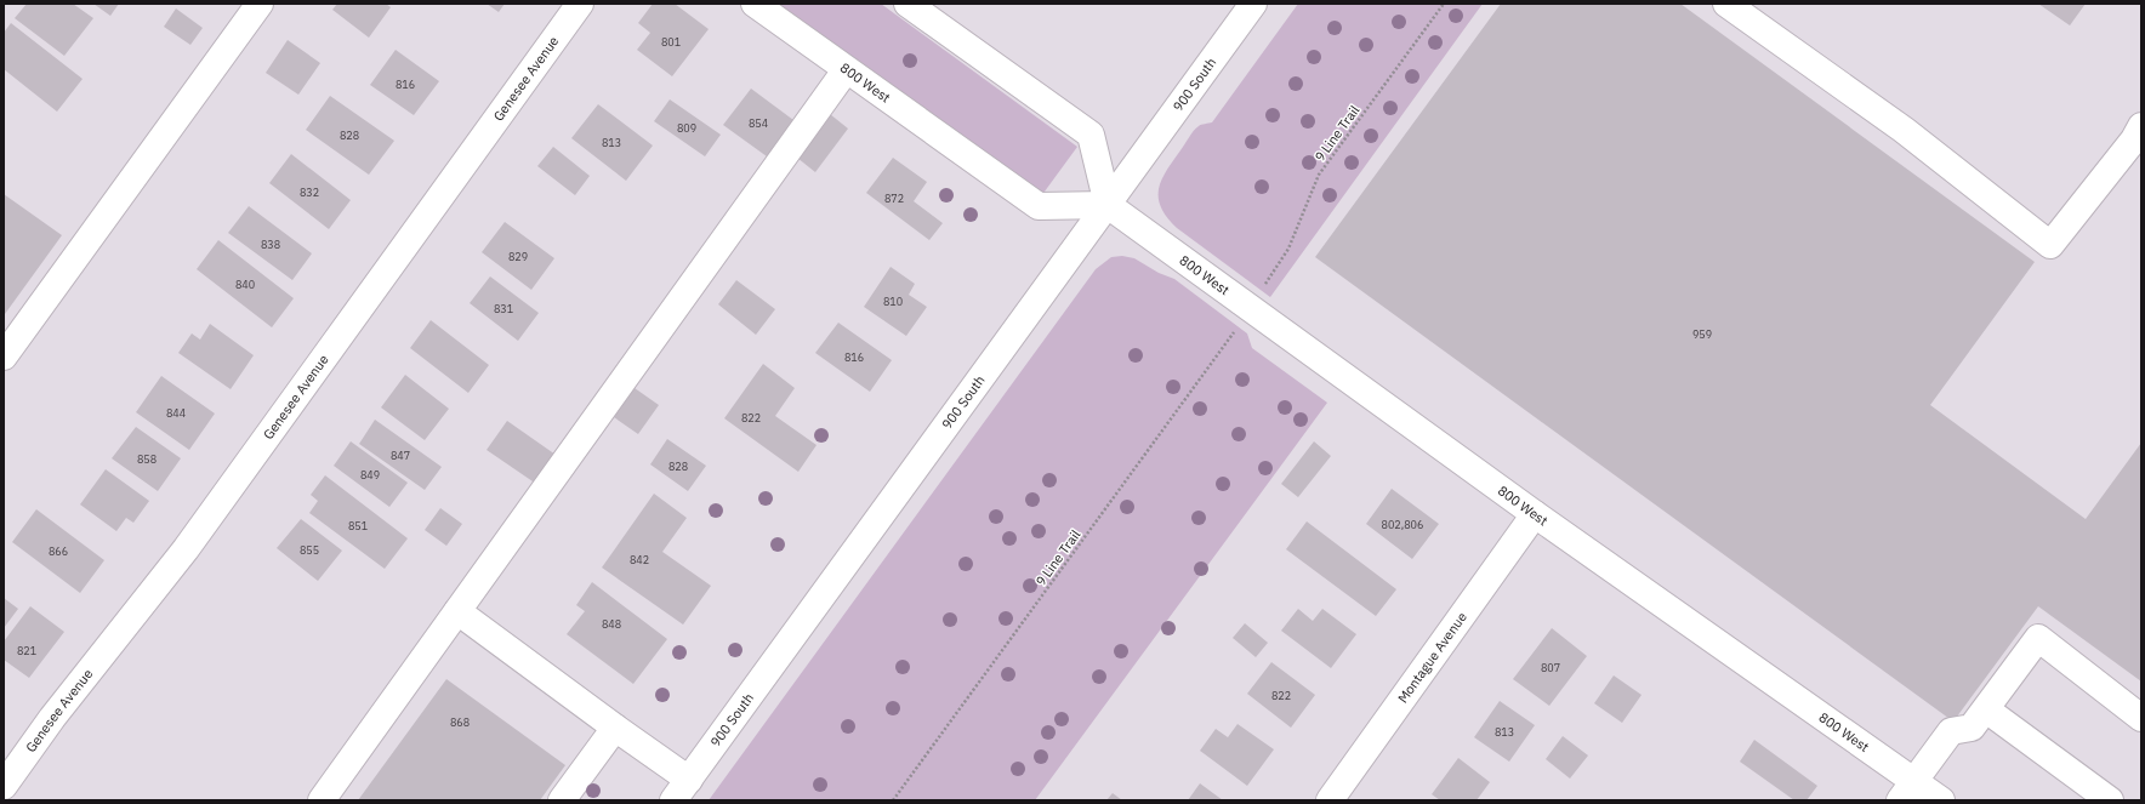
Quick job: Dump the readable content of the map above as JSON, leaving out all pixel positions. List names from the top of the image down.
{
  "streets": {
    "street": [
      "Genesee Avenue",
      "800 West",
      "900 South",
      "Montague Avenue"
    ],
    "path": ["9 Line Trail"]
  },
  "crossings": [
    ["800 West", "900 South"],
    ["800 West", "Montague Avenue"]
  ],
  "house_numbers": [
    "801",
    "816",
    "854",
    "809",
    "828",
    "813",
    "832",
    "872",
    "838",
    "829",
    "840",
    "810",
    "831",
    "959",
    "816",
    "844",
    "822",
    "847",
    "858",
    "828",
    "849",
    "802,806",
    "851",
    "855",
    "866",
    "842",
    "848",
    "821",
    "807",
    "822",
    "868",
    "813"
  ]
}
